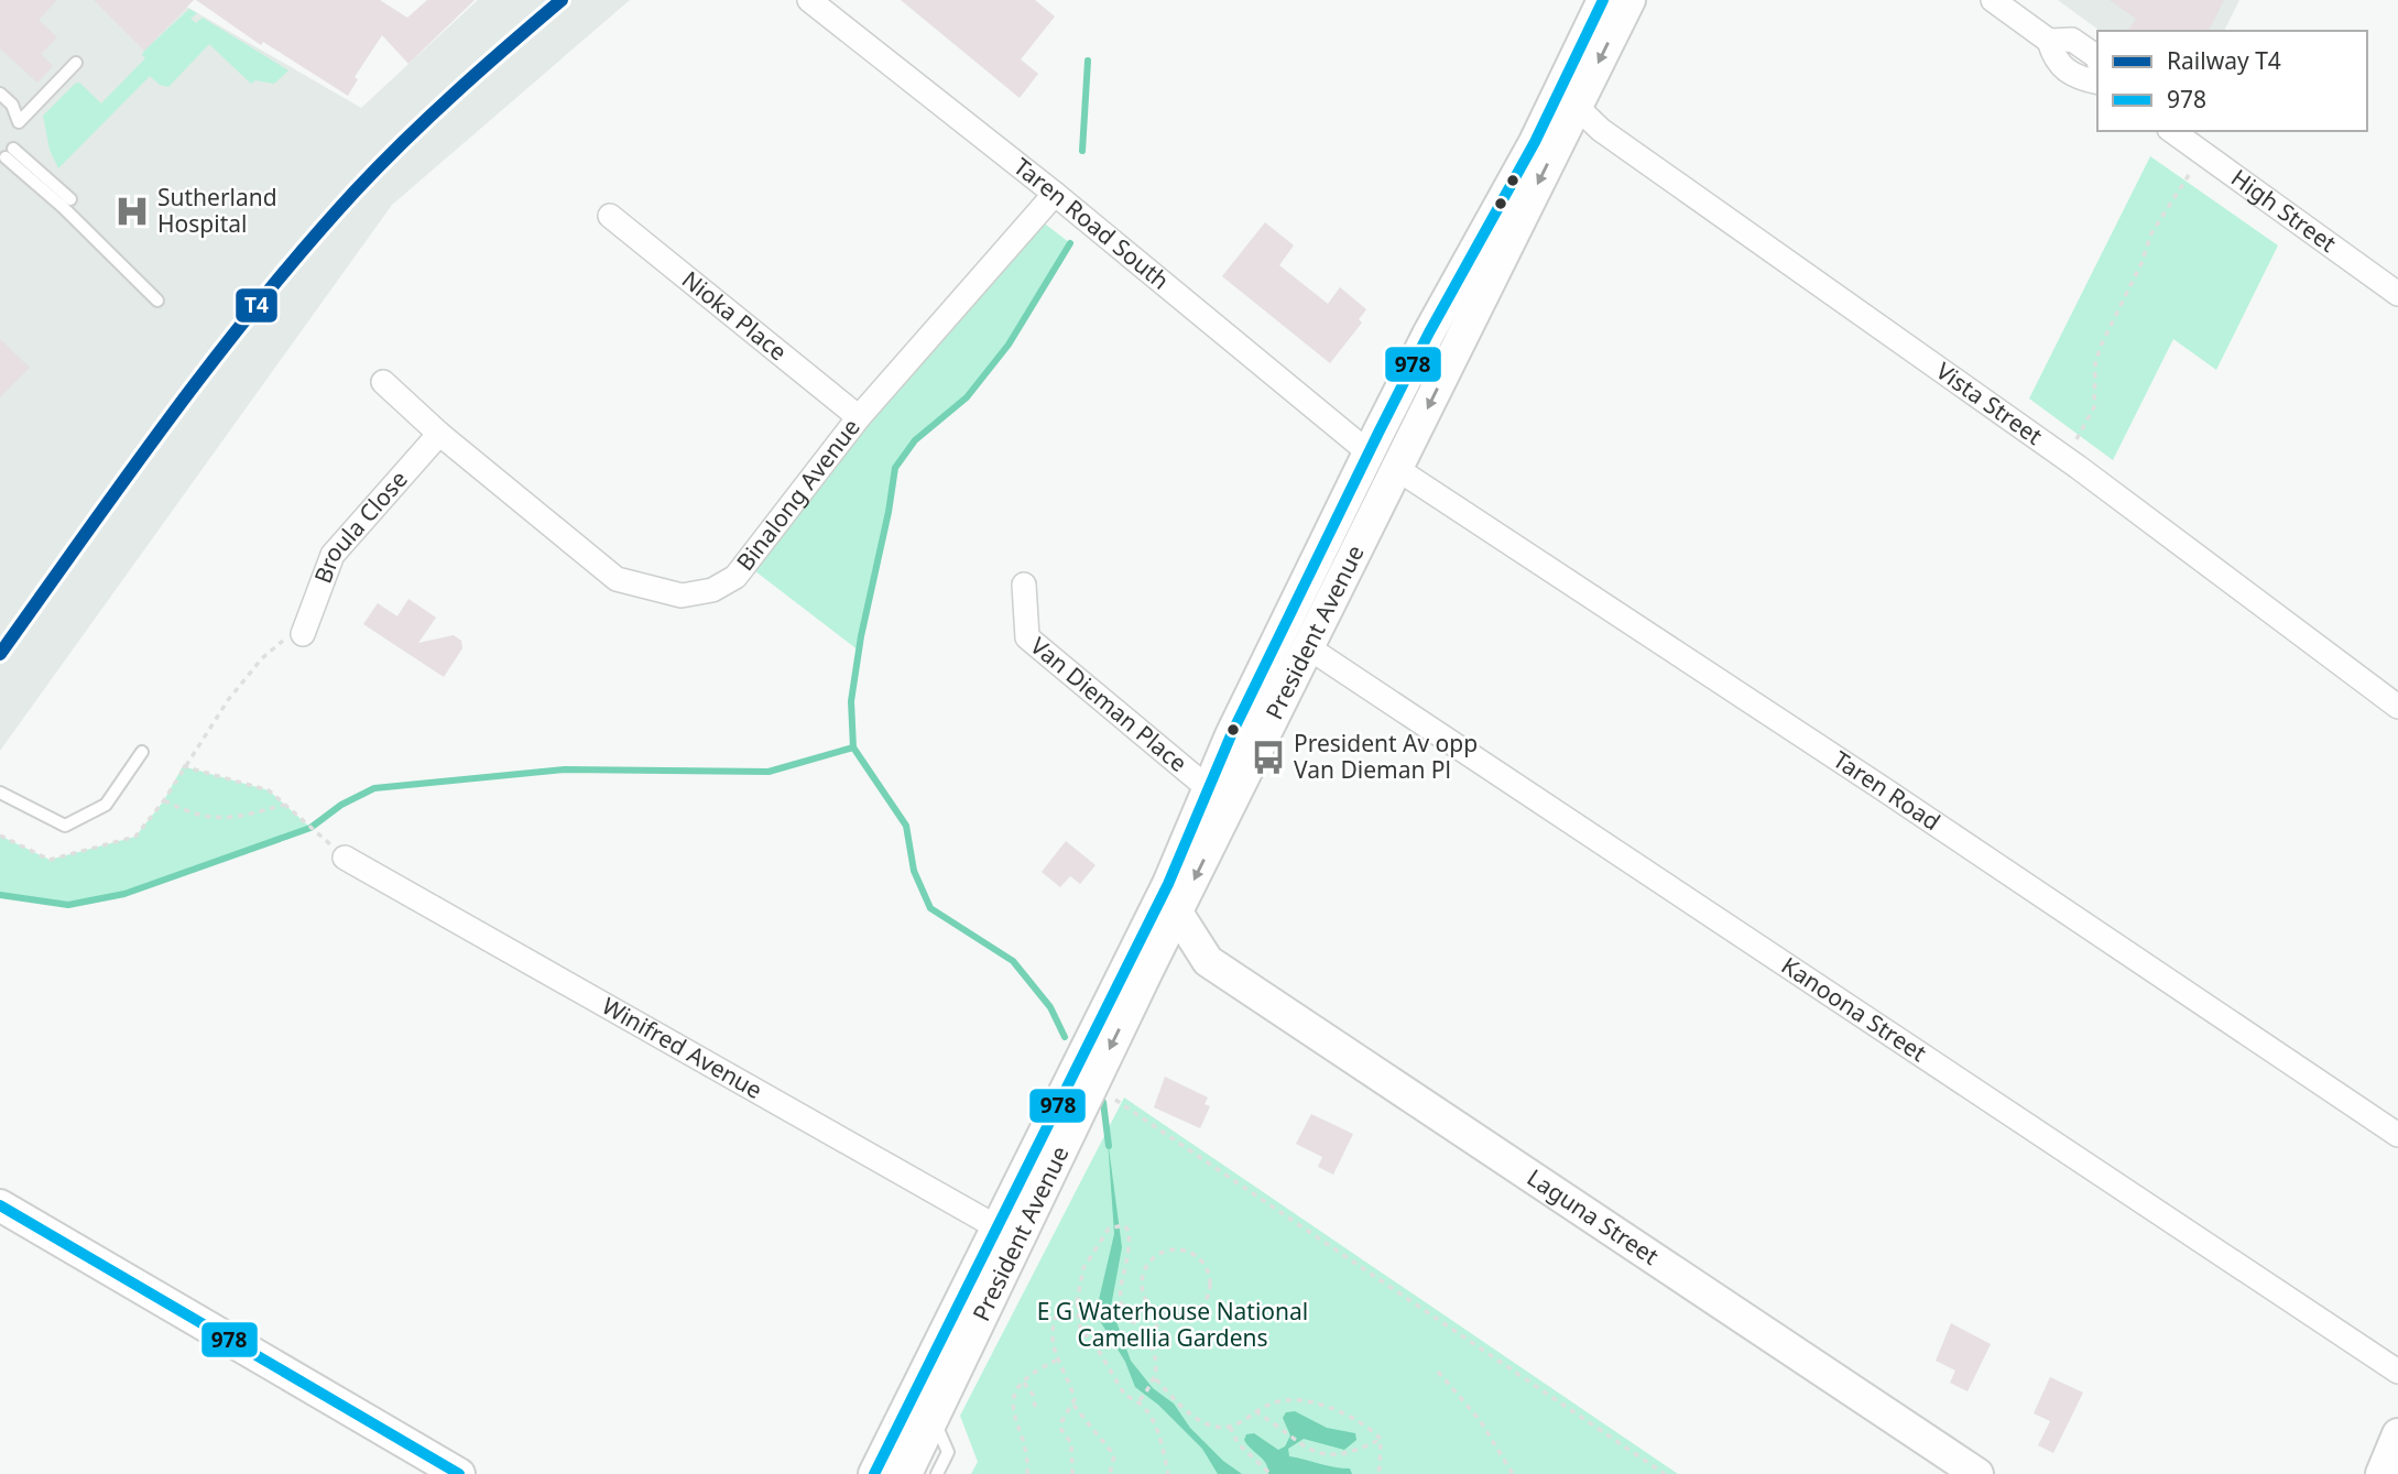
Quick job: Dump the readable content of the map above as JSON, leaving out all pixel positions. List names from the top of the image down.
{
  "streets": {
    "main road": ["President Avenue", "Taren Road", "Laguna Street"],
    "street": [
      "High Street",
      "Taren Road South",
      "Nioka Place",
      "Vista Street",
      "Binalong Avenue",
      "Broula Close",
      "Van Dieman Place",
      "Kanoona Street",
      "Winifred Avenue"
    ]
  },
  "crossings": [
    ["Taren Road South", "Binalong Avenue"],
    ["Taren Road South", "President Avenue"],
    ["Taren Road South", "Taren Road"],
    ["Nioka Place", "Binalong Avenue"],
    ["Vista Street", "President Avenue"],
    ["Binalong Avenue", "Broula Close"],
    ["President Avenue", "Van Dieman Place"],
    ["President Avenue", "Taren Road"],
    ["President Avenue", "Kanoona Street"],
    ["President Avenue", "Winifred Avenue"],
    ["President Avenue", "Laguna Street"]
  ],
  "parks": ["E G Waterhouse National Camellia Gardens"],
  "places": {
    "hospital": ["Sutherland Hospital"],
    "bus stop": ["President Av opp Van Dieman Pl"]
  },
  "lines": ["rail line T4", "transit line 978"],
  "legend": ["Railway T4", "978"]
}
